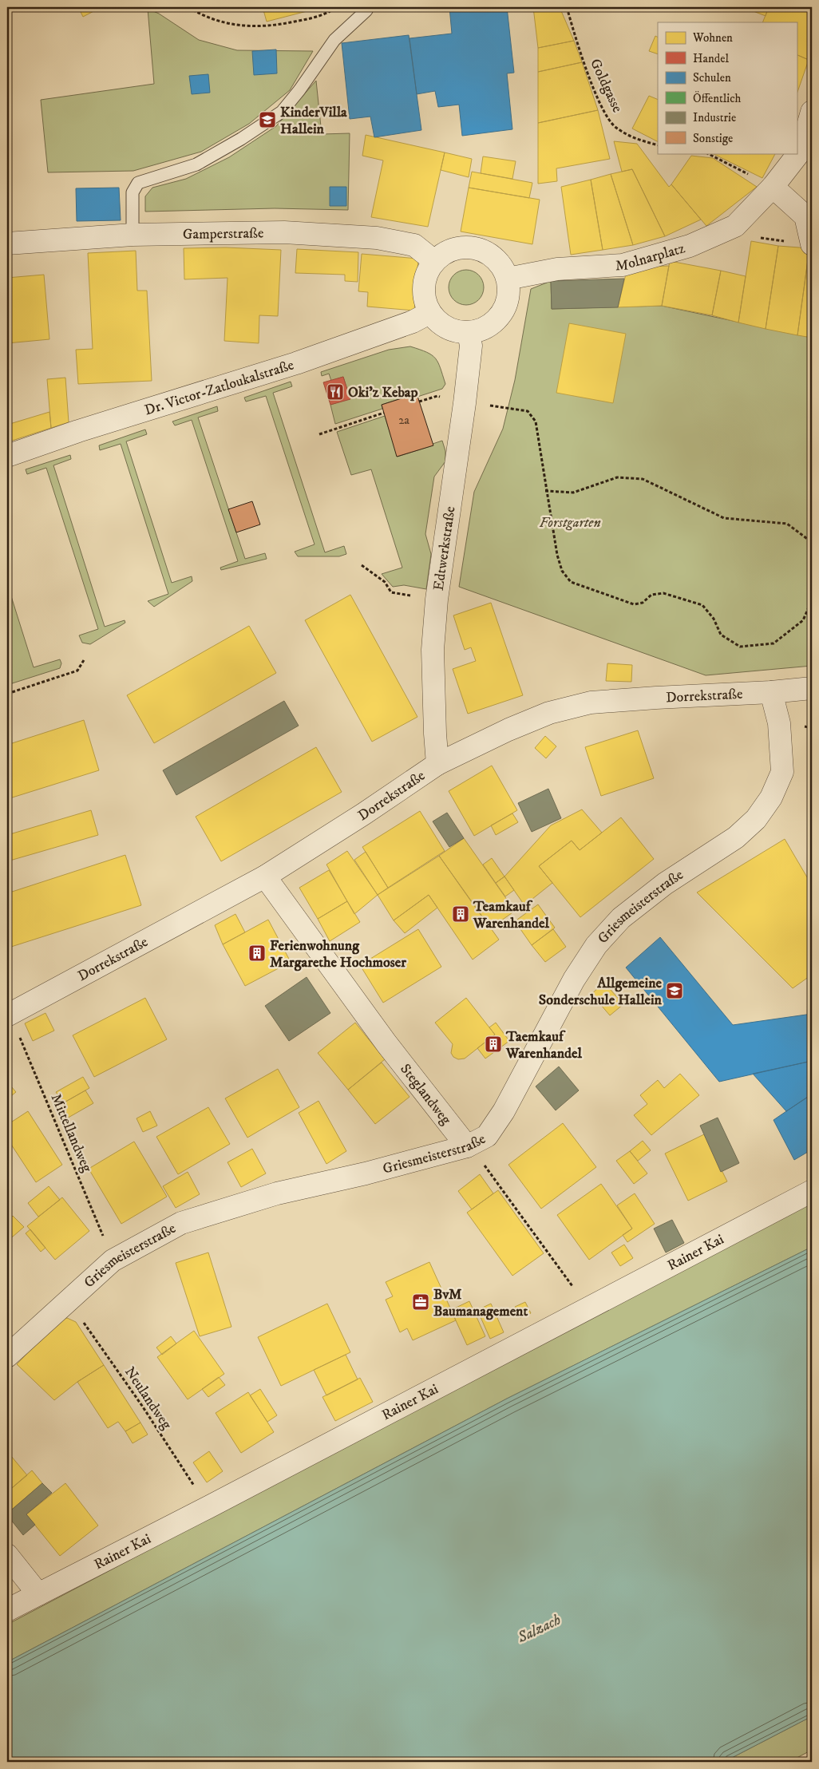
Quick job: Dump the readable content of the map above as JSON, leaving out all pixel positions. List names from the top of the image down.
{
  "streets": {
    "street": [
      "Gamperstraße",
      "Molnarplatz",
      "Dr. Victor-Zatloukalstraße",
      "Edtwerkstraße",
      "Dorrekstraße",
      "Griesmeisterstraße",
      "Steglandweg",
      "Rainer Kai"
    ],
    "path": ["Goldgasse", "Mittellandweg", "Neulandweg"]
  },
  "crossings": [
    ["Gamperstraße", "Molnarplatz"],
    ["Gamperstraße", "Dr. Victor-Zatloukalstraße"],
    ["Gamperstraße", "Edtwerkstraße"],
    ["Molnarplatz", "Dr. Victor-Zatloukalstraße"],
    ["Molnarplatz", "Edtwerkstraße"],
    ["Dr. Victor-Zatloukalstraße", "Edtwerkstraße"],
    ["Edtwerkstraße", "Dorrekstraße"],
    ["Dorrekstraße", "Griesmeisterstraße"],
    ["Dorrekstraße", "Steglandweg"],
    ["Dorrekstraße", "Mittellandweg"],
    ["Griesmeisterstraße", "Steglandweg"],
    ["Griesmeisterstraße", "Mittellandweg"],
    ["Griesmeisterstraße", "Neulandweg"],
    ["Rainer Kai", "Neulandweg"]
  ],
  "water": ["Salzach"],
  "parks": ["Forstgarten"],
  "places": {
    "school or university": ["KinderVilla Hallein", "Allgemeine Sonderschule Hallein"],
    "restaurant": ["Oki'z Kebap"],
    "building": ["Teamkauf Warenhandel", "Ferienwohnung Margarethe Hochmoser", "Taemkauf Warenhandel"],
    "office": ["BvM Baumanagement"]
  },
  "house_numbers": ["2a"],
  "legend": [
    "Wohnen",
    "Handel",
    "Schulen",
    "Öffentlich",
    "Industrie",
    "Sonstige"
  ]
}
